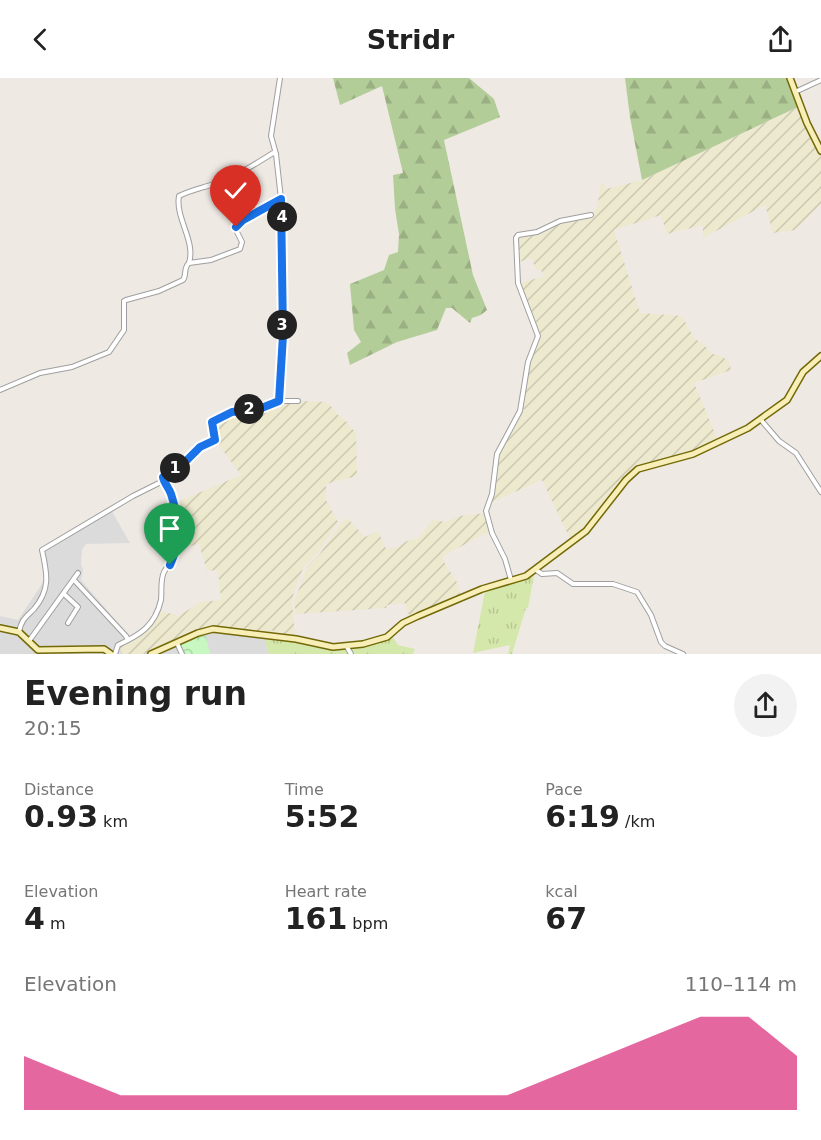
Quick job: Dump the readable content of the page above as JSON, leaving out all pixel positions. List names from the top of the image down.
{
  "page": {
    "header": "Stridr",
    "pins": [
      "4",
      "3",
      "2",
      "1"
    ],
    "heading": ["Evening run", "20:15"],
    "stats": [
      ["Distance", "0.93 km"],
      ["Time", "5:52"],
      ["Pace", "6:19 /km"],
      ["Elevation", "4 m"],
      ["Heart rate", "161 bpm"],
      ["kcal", "67"]
    ],
    "chart": ["Elevation", "110–114 m"]
  }
}
